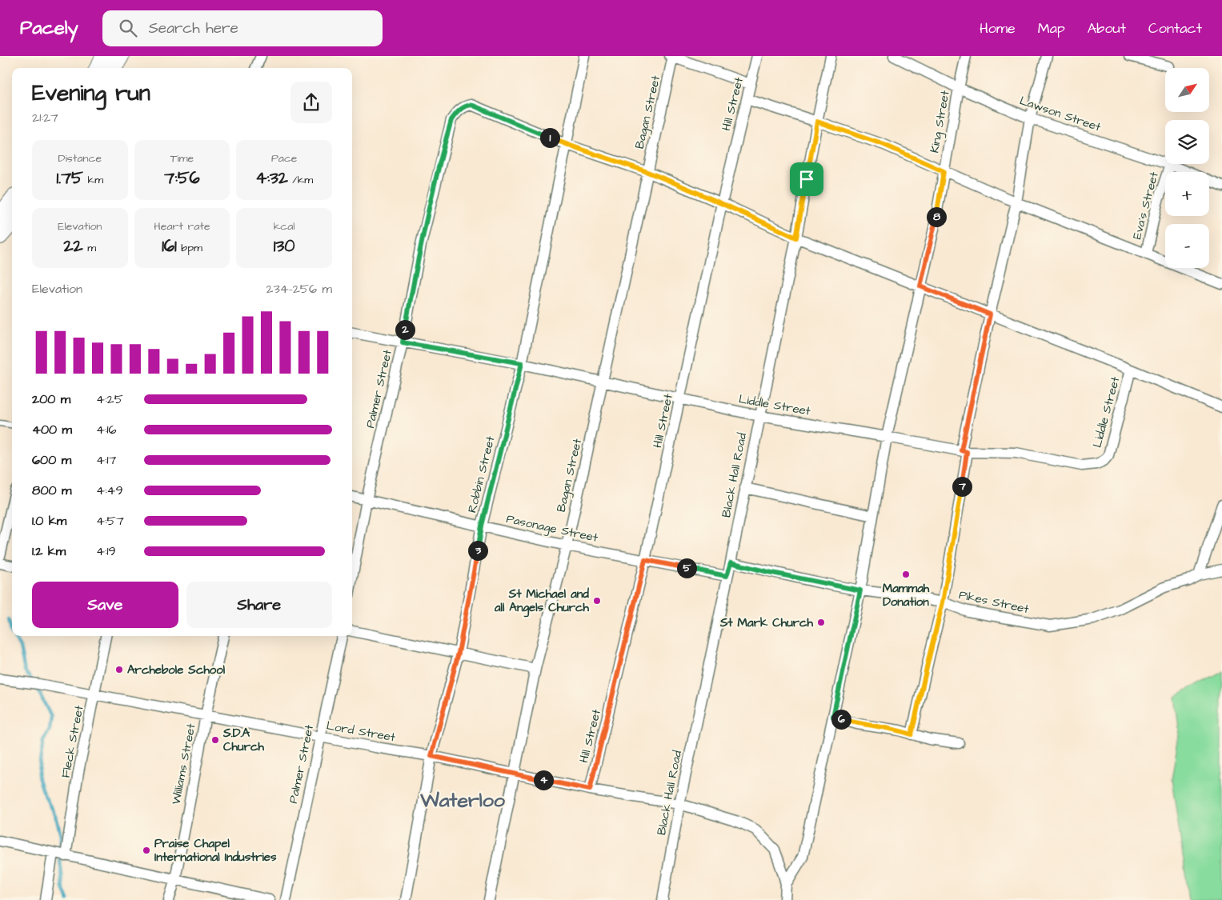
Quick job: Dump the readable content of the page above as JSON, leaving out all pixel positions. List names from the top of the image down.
{
  "streets": {
    "street": [
      "Hill Street",
      "Bagan Street",
      "Lawson Street",
      "King Street",
      "Eva's Street",
      "Palmer Street",
      "Liddle Street",
      "Robbin Street",
      "Black Hall Road",
      "Pasonage Street",
      "Pikes Street",
      "Lord Street",
      "Fleck Street",
      "Williams Street"
    ]
  },
  "crossings": [
    ["Hill Street", "Liddle Street"],
    ["Hill Street", "Pasonage Street"],
    ["Hill Street", "Lord Street"],
    ["Bagan Street", "Liddle Street"],
    ["Bagan Street", "Pasonage Street"],
    ["Bagan Street", "Lord Street"],
    ["Lawson Street", "King Street"],
    ["Lawson Street", "Eva's Street"],
    ["King Street", "Liddle Street"],
    ["King Street", "Pikes Street"],
    ["King Street", "Lord Street"],
    ["Palmer Street", "Liddle Street"],
    ["Palmer Street", "Robbin Street"],
    ["Palmer Street", "Pasonage Street"],
    ["Palmer Street", "Lord Street"],
    ["Liddle Street", "Robbin Street"],
    ["Liddle Street", "Black Hall Road"],
    ["Robbin Street", "Pasonage Street"],
    ["Robbin Street", "Lord Street"],
    ["Black Hall Road", "Pasonage Street"],
    ["Black Hall Road", "Pikes Street"],
    ["Black Hall Road", "Lord Street"],
    ["Lord Street", "Fleck Street"],
    ["Lord Street", "Williams Street"]
  ],
  "districts": ["Waterloo"],
  "places": [
    "Mammah Donation",
    "St Michael and all Angels Church",
    "St Mark Church",
    "Archebole School",
    "S.D.A Church",
    "Praise Chapel International Industries"
  ],
  "north": "top right",
  "page": {
    "header": "Pacely",
    "search": "Search here",
    "nav": [
      "Home",
      "Map",
      "About",
      "Contact"
    ],
    "map_buttons": ["+", "−"],
    "heading": ["Evening run", "21:27"],
    "pins": [
      "1",
      "8",
      "2",
      "7",
      "3",
      "5",
      "6",
      "4"
    ],
    "stats": [
      ["Distance", "1.75 km"],
      ["Time", "7:56"],
      ["Pace", "4:32 /km"],
      ["Elevation", "22 m"],
      ["Heart rate", "161 bpm"],
      ["kcal", "130"]
    ],
    "chart": ["Elevation", "234–256 m"],
    "list": [
      {
        "name": "200 m",
        "note": "4:25"
      },
      {
        "name": "400 m",
        "note": "4:16"
      },
      {
        "name": "600 m",
        "note": "4:17"
      },
      {
        "name": "800 m",
        "note": "4:49"
      },
      {
        "name": "1.0 km",
        "note": "4:57"
      },
      {
        "name": "1.2 km",
        "note": "4:19"
      }
    ],
    "buttons": ["Save", "Share"]
  }
}
